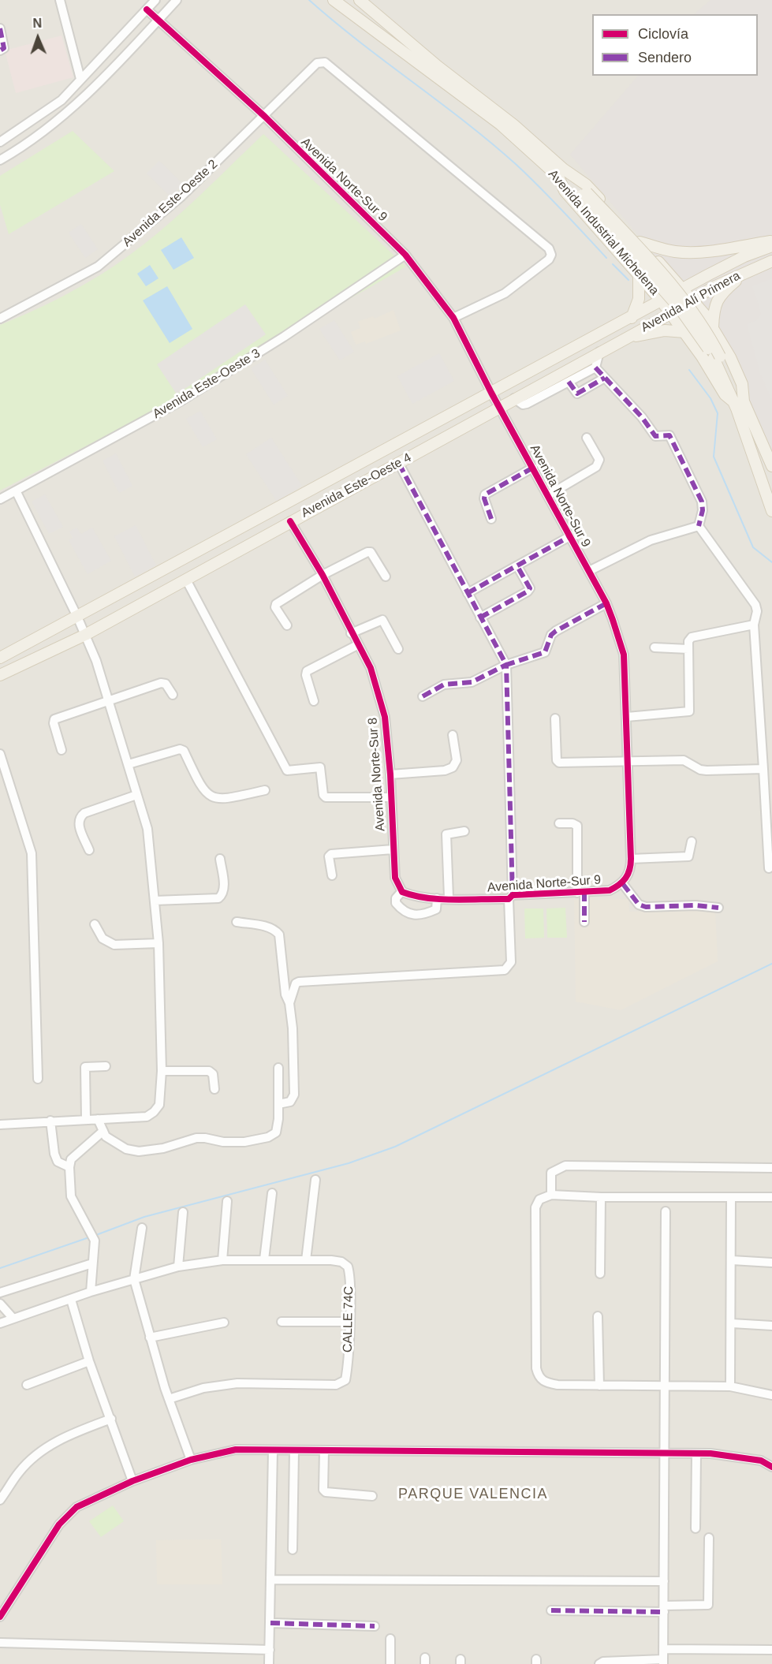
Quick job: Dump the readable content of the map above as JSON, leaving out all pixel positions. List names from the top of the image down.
{
  "streets": {
    "main road": ["Avenida Industrial Michelena", "Avenida Alí Primera", "Avenida Este-Oeste 4"],
    "street": [
      "Avenida Norte-Sur 9",
      "Avenida Este-Oeste 2",
      "Avenida Este-Oeste 3",
      "Avenida Norte-Sur 8",
      "CALLE 74C"
    ]
  },
  "crossings": [
    ["Avenida Norte-Sur 9", "Avenida Este-Oeste 2"],
    ["Avenida Norte-Sur 9", "Avenida Alí Primera"],
    ["Avenida Norte-Sur 9", "Avenida Este-Oeste 3"],
    ["Avenida Norte-Sur 9", "Avenida Este-Oeste 4"],
    ["Avenida Norte-Sur 9", "Avenida Norte-Sur 8"],
    ["Avenida Industrial Michelena", "Avenida Alí Primera"],
    ["Avenida Alí Primera", "Avenida Este-Oeste 4"],
    ["Avenida Este-Oeste 4", "Avenida Norte-Sur 8"]
  ],
  "districts": ["PARQUE VALENCIA"],
  "legend": ["Ciclovía", "Sendero"],
  "north": "top"
}
